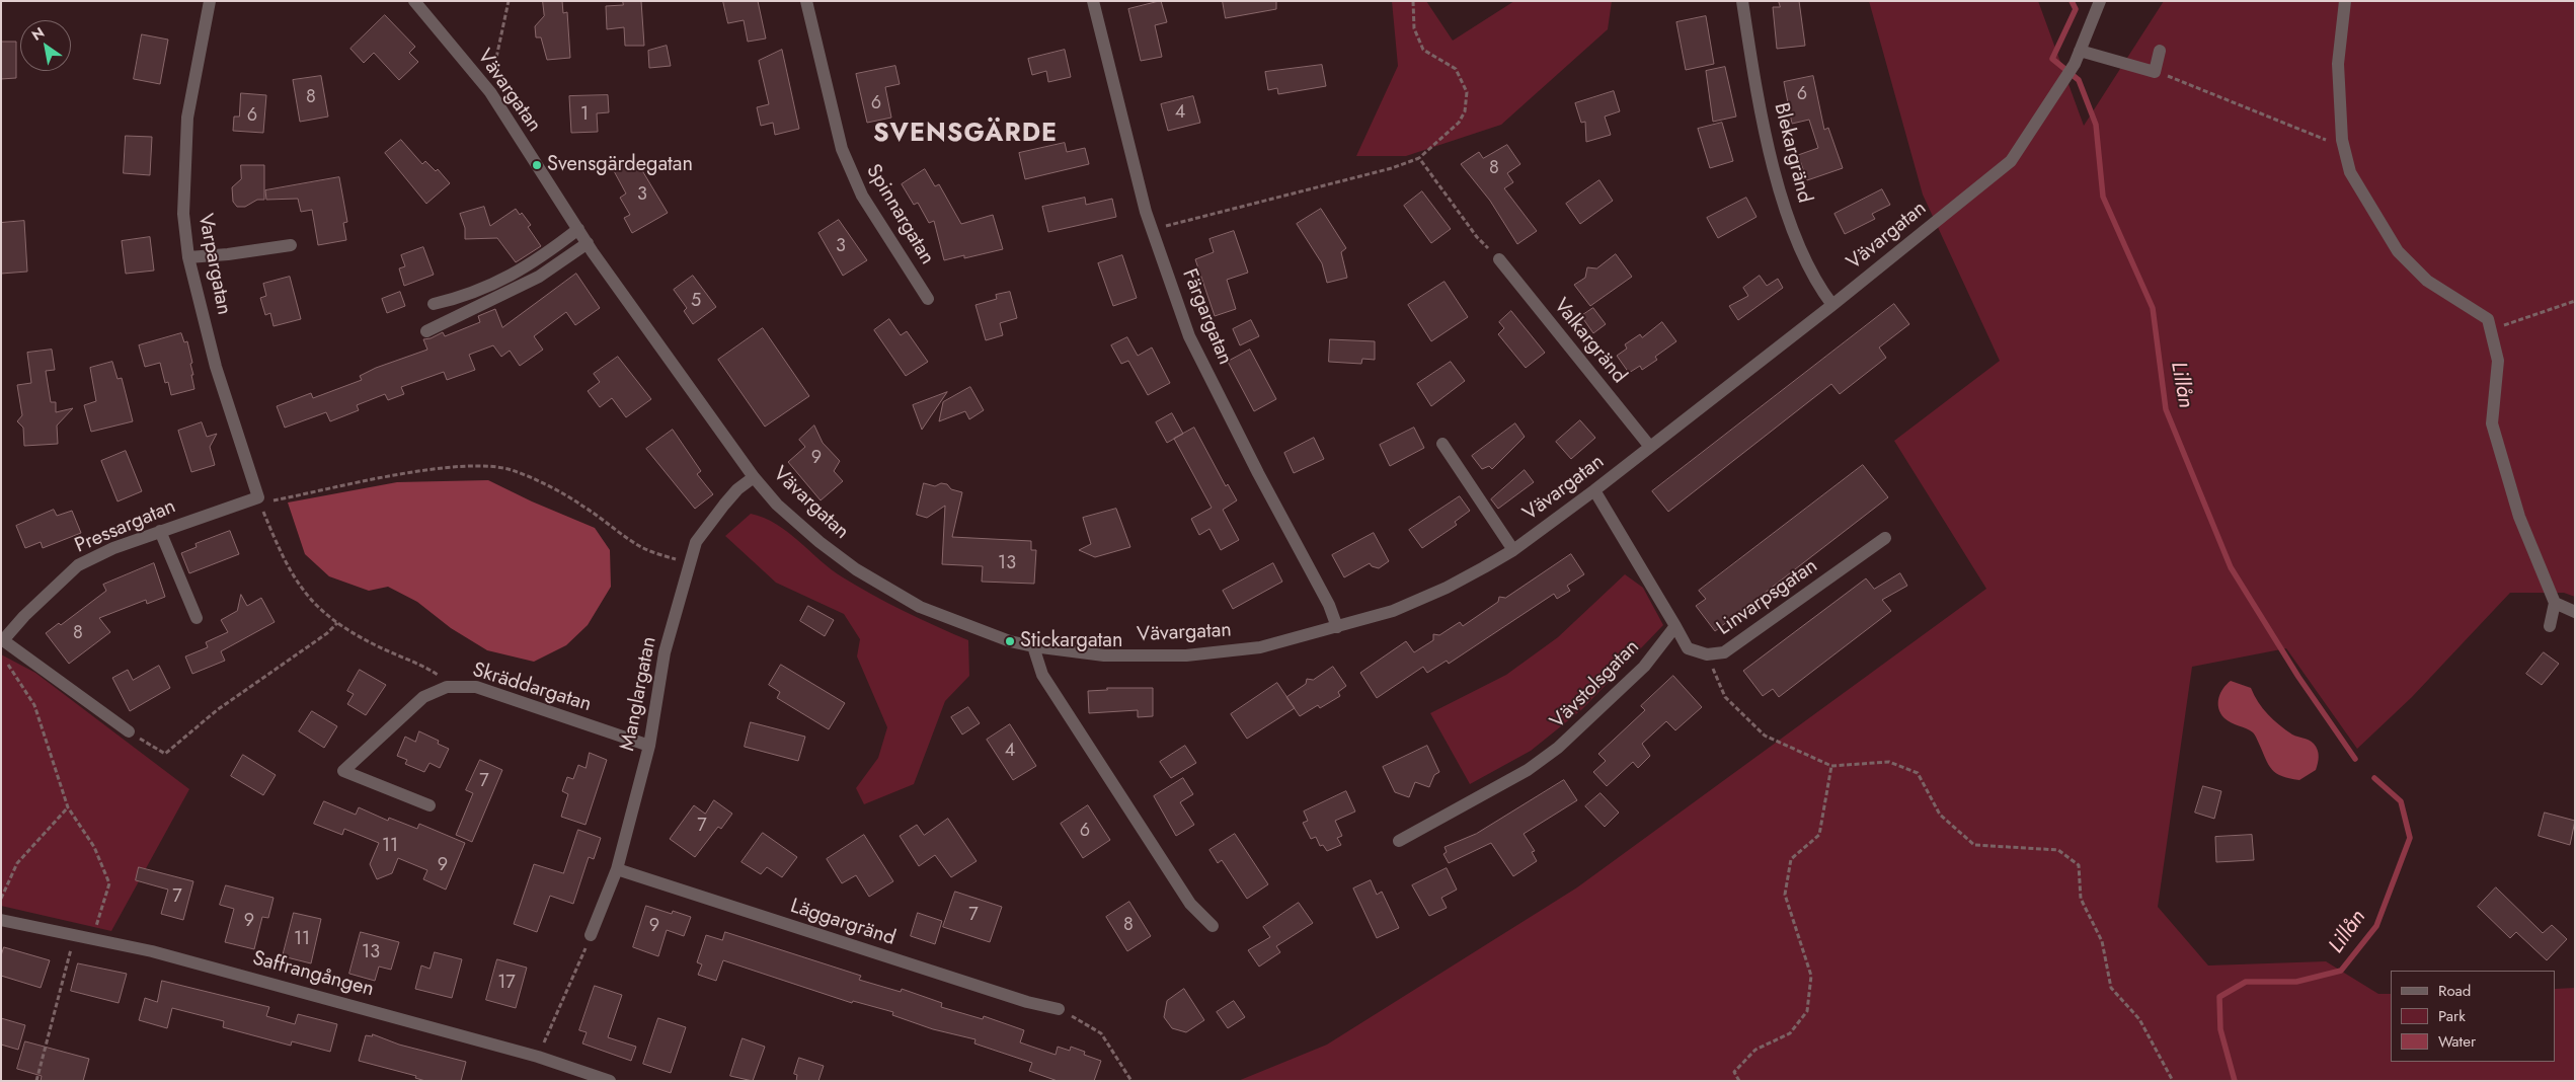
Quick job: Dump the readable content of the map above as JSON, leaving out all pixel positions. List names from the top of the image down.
{
  "streets": {
    "street": [
      "Vävargatan",
      "Blekargränd",
      "Spinnargatan",
      "Varpargatan",
      "Färgargatan",
      "Valkargränd",
      "Pressargatan",
      "Linvarpsgatan",
      "Vävstolsgatan",
      "Skräddargatan",
      "Manglargatan",
      "Läggargränd",
      "Saffrangången"
    ]
  },
  "crossings": [
    ["Vävargatan", "Blekargränd"],
    ["Vävargatan", "Färgargatan"],
    ["Vävargatan", "Valkargränd"],
    ["Vävargatan", "Manglargatan"],
    ["Varpargatan", "Pressargatan"],
    ["Linvarpsgatan", "Vävstolsgatan"],
    ["Skräddargatan", "Manglargatan"],
    ["Manglargatan", "Läggargränd"]
  ],
  "districts": ["SVENSGÄRDE"],
  "water": ["Lillån"],
  "places": ["Svensgärdegatan", "Stickargatan"],
  "house_numbers": [
    "6",
    "8",
    "6",
    "4",
    "1",
    "6",
    "8",
    "3",
    "3",
    "5",
    "9",
    "13",
    "8",
    "4",
    "7",
    "7",
    "6",
    "11",
    "9",
    "7",
    "7",
    "9",
    "8",
    "9",
    "11",
    "13",
    "17"
  ],
  "legend": ["Road", "Park", "Water"],
  "north": "top left"
}
